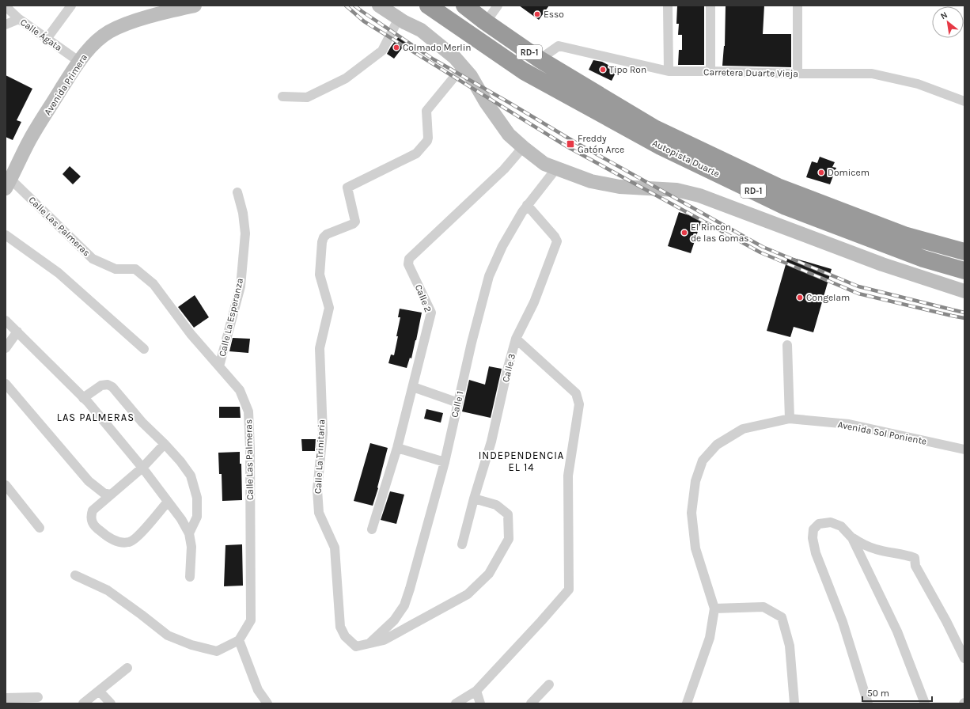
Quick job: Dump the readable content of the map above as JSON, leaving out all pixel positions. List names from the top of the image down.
{
  "streets": {
    "highway": ["RD-1", "Autopista Duarte"],
    "street": [
      "Calle Ágata",
      "Carretera Duarte Vieja",
      "Avenida Primera",
      "Calle Las Palmeras",
      "Calle 2",
      "Calle La Esperanza",
      "Calle 3",
      "Calle 1",
      "Avenida Sol Poniente",
      "Calle La Trinitaria"
    ]
  },
  "crossings": [
    ["Calle Ágata", "Avenida Primera"],
    ["Carretera Duarte Vieja", "Autopista Duarte"],
    ["Avenida Primera", "Calle Las Palmeras"],
    ["Calle Las Palmeras", "Calle La Esperanza"],
    ["Calle 3", "Calle 1"],
    ["Calle 3", "Calle La Trinitaria"],
    ["Calle 1", "Calle La Trinitaria"]
  ],
  "districts": ["LAS PALMERAS", "INDEPENDENCIA EL 14"],
  "places": {
    "other": [
      "Esso",
      "Colmado Merlin",
      "Tipo Ron",
      "Domicem",
      "El Rincon de las Gomas",
      "Congelam"
    ],
    "transit": ["Freddy Gatón Arce"]
  },
  "scale_bar": "50 m",
  "north": "top left"
}
